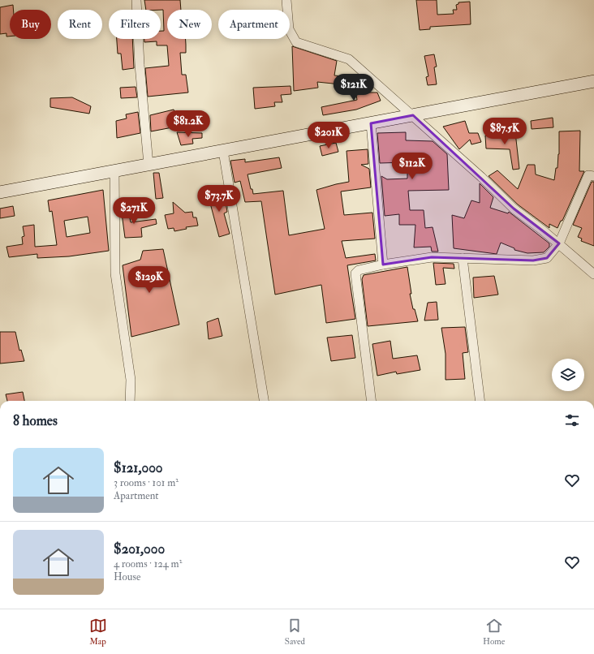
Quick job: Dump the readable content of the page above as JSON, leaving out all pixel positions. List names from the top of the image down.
{
  "page": {
    "chip": [
      "Buy",
      "Rent",
      "Filters",
      "New",
      "Apartment"
    ],
    "price": [
      "$121K",
      "$81.2K",
      "$87.5K",
      "$201K",
      "$112K",
      "$73.7K",
      "$271K",
      "$129K"
    ],
    "heading": "8 homes",
    "list": [
      {
        "name": "$121,000",
        "note": "3 rooms · 101 m² · Apartment"
      },
      {
        "name": "$201,000",
        "note": "4 rooms · 124 m² · House"
      }
    ],
    "tabs": ["Map", "Saved", "Home"]
  }
}
